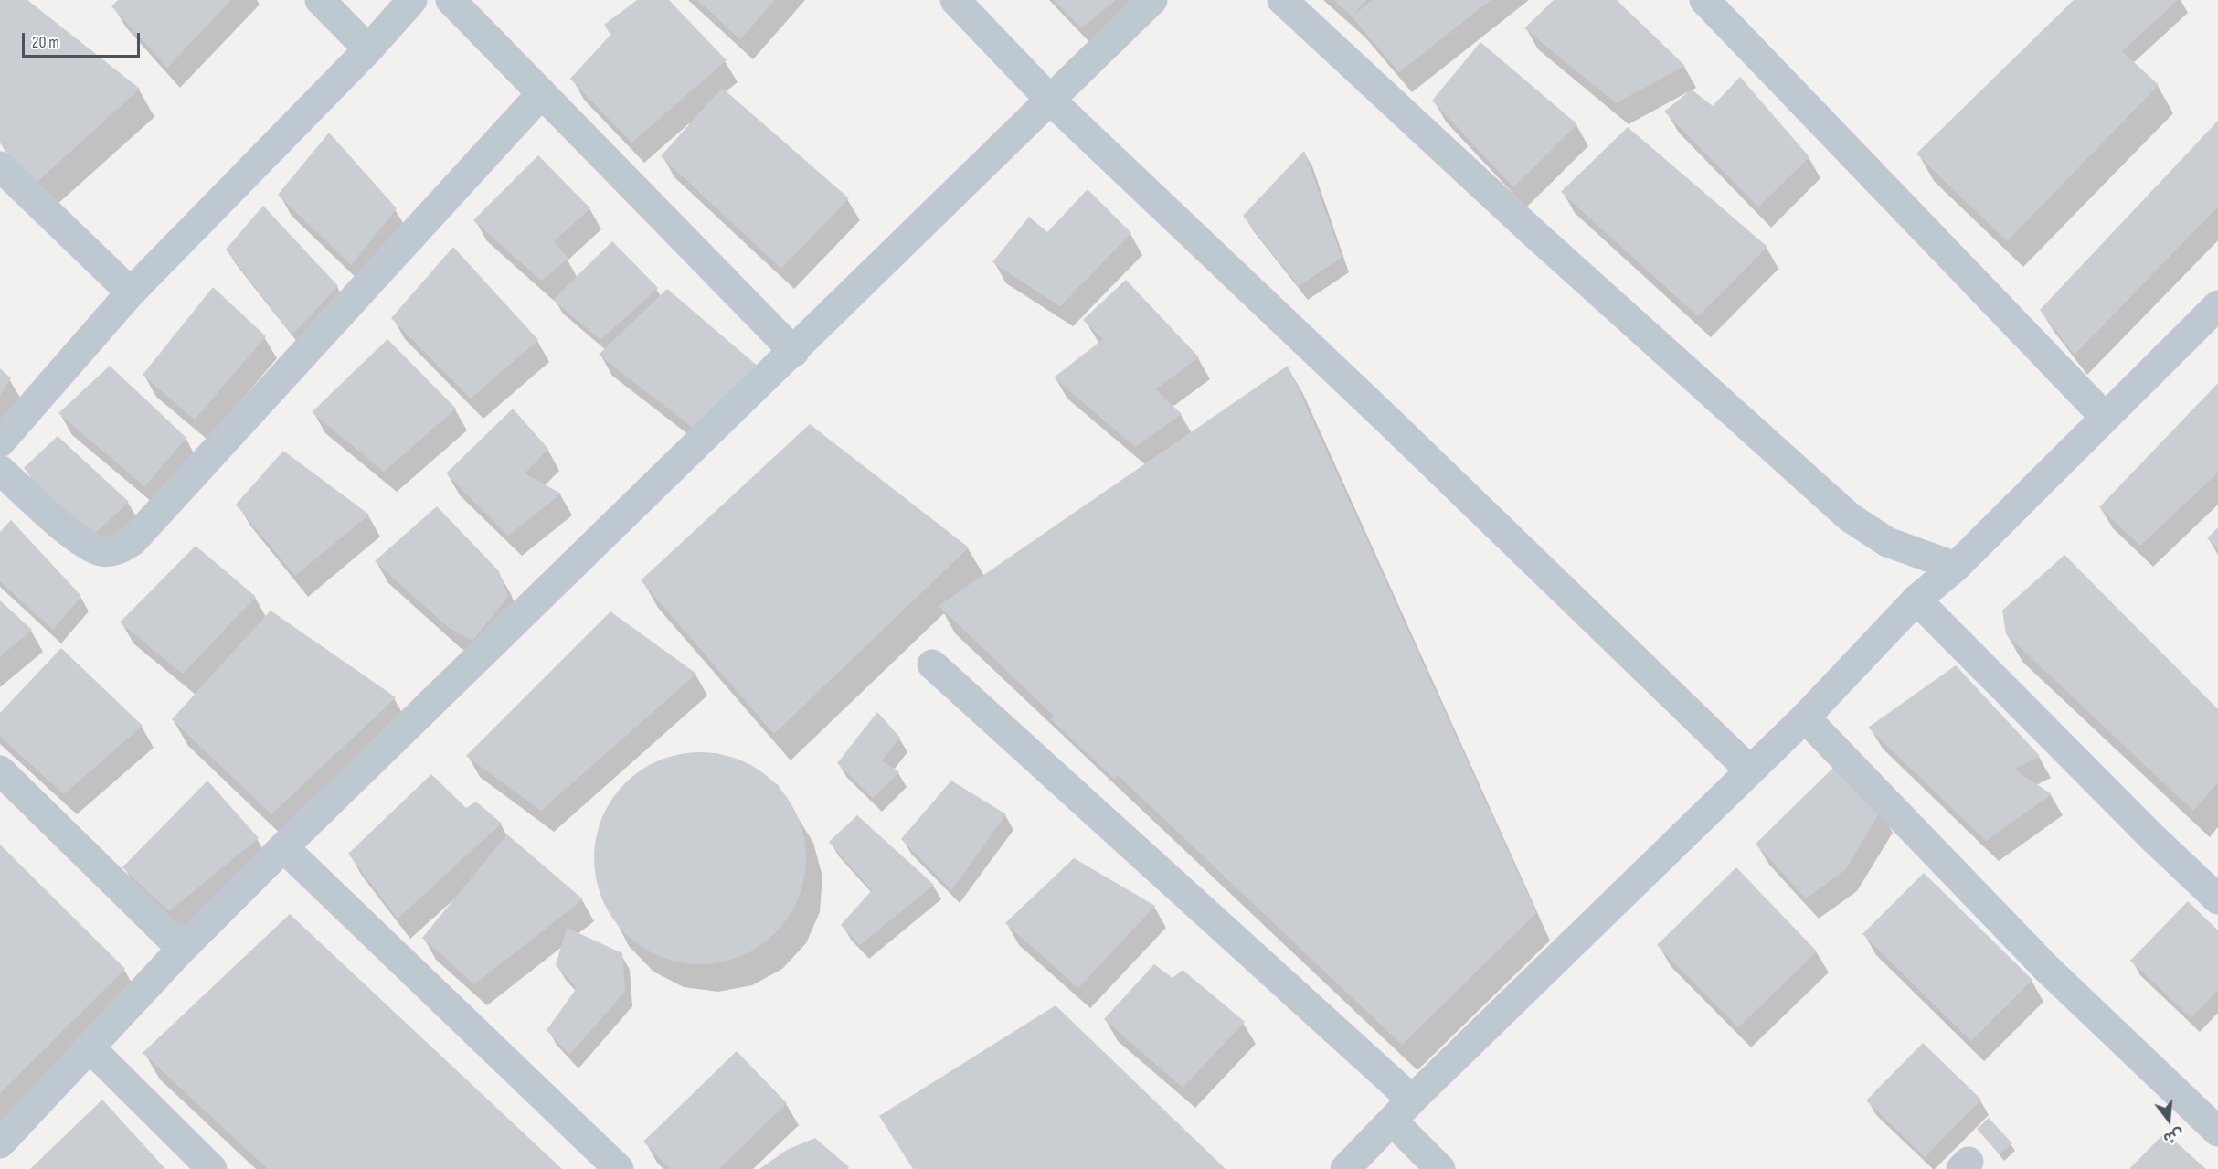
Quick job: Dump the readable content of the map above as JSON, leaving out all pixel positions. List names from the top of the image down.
{
  "scale_bar": "20 m",
  "north": "bottom"
}
